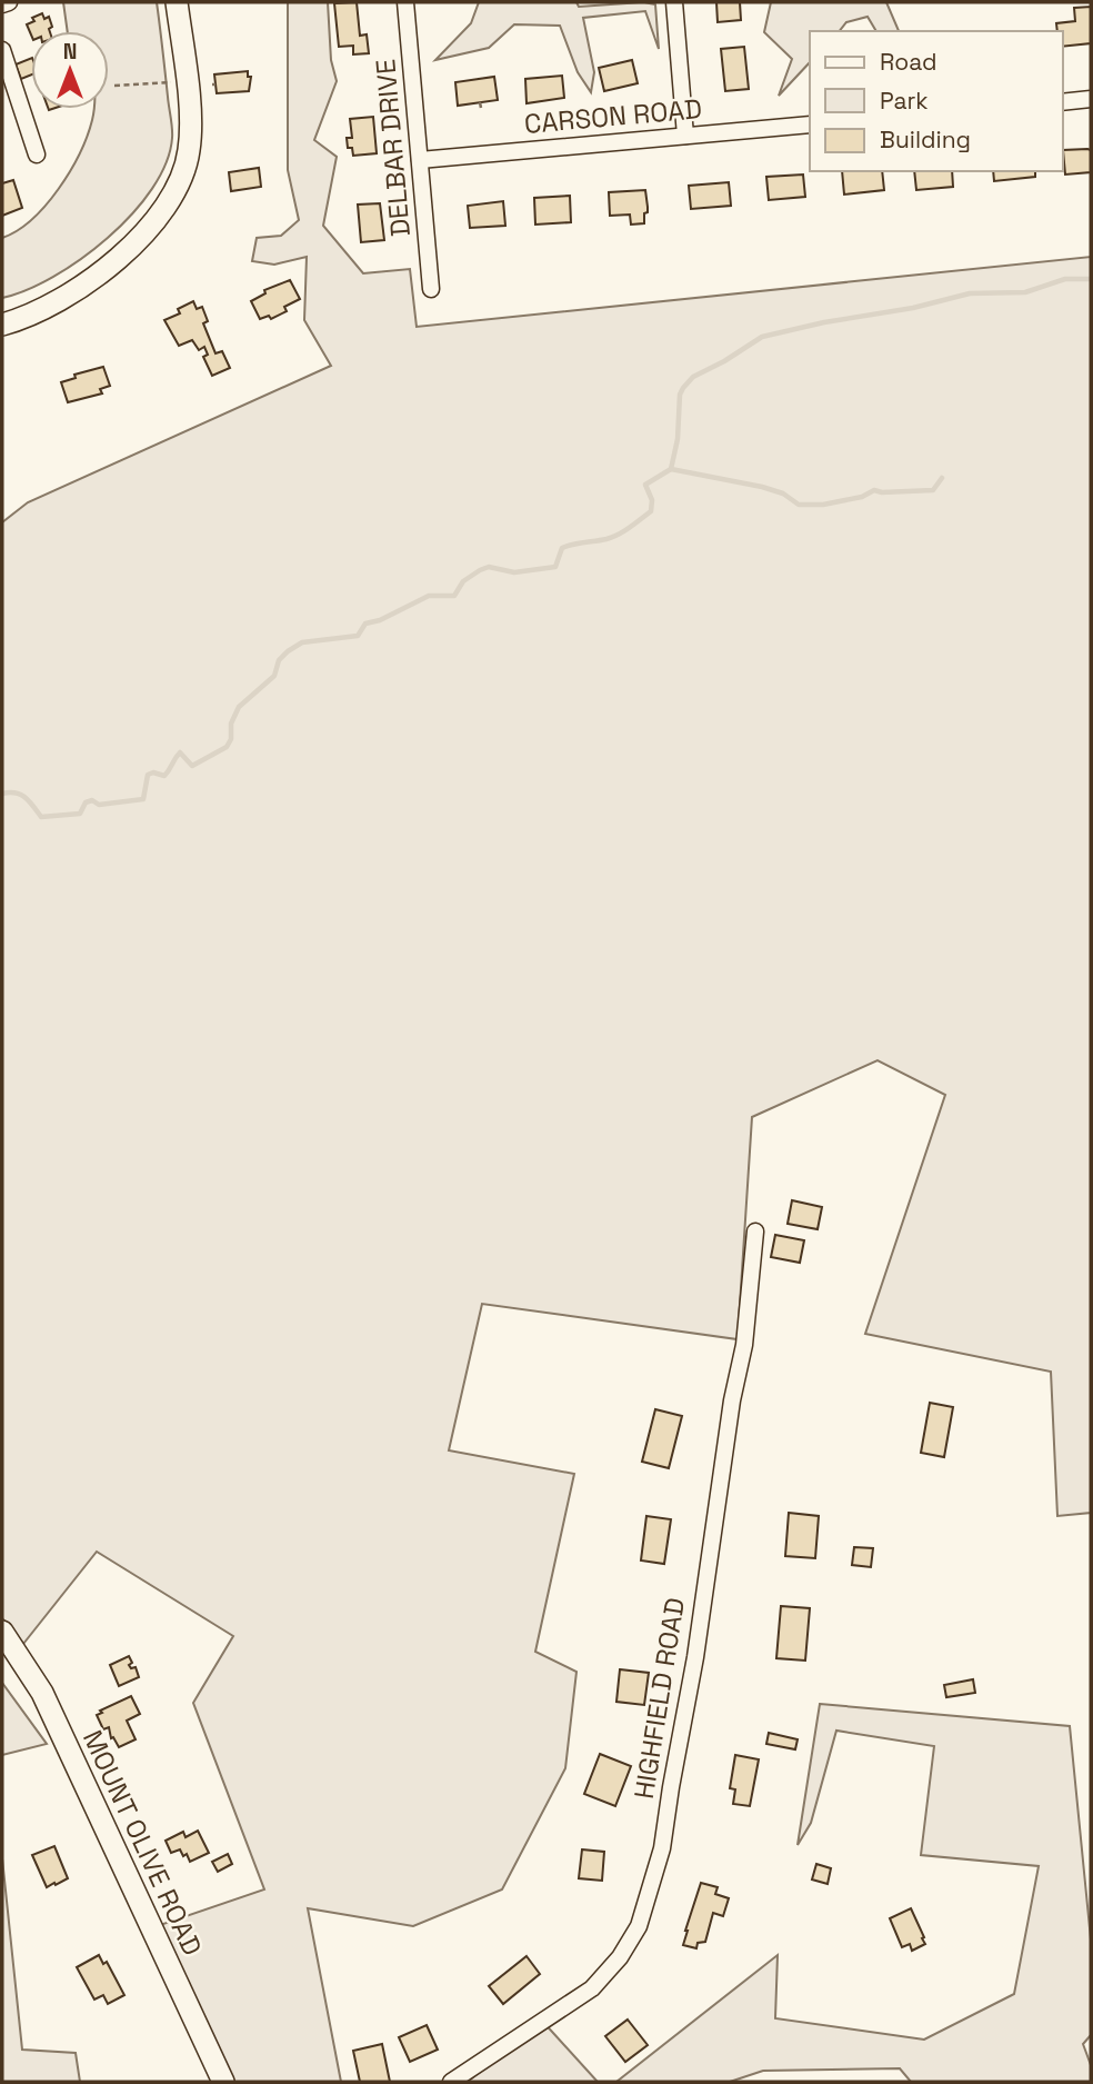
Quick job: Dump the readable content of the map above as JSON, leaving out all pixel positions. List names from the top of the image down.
{
  "streets": {
    "street": [
      "CARSON ROAD",
      "DELBAR DRIVE",
      "HIGHFIELD ROAD",
      "MOUNT OLIVE ROAD"
    ]
  },
  "crossings": [
    ["CARSON ROAD", "DELBAR DRIVE"]
  ],
  "legend": ["Road", "Park", "Building"],
  "north": "top"
}
